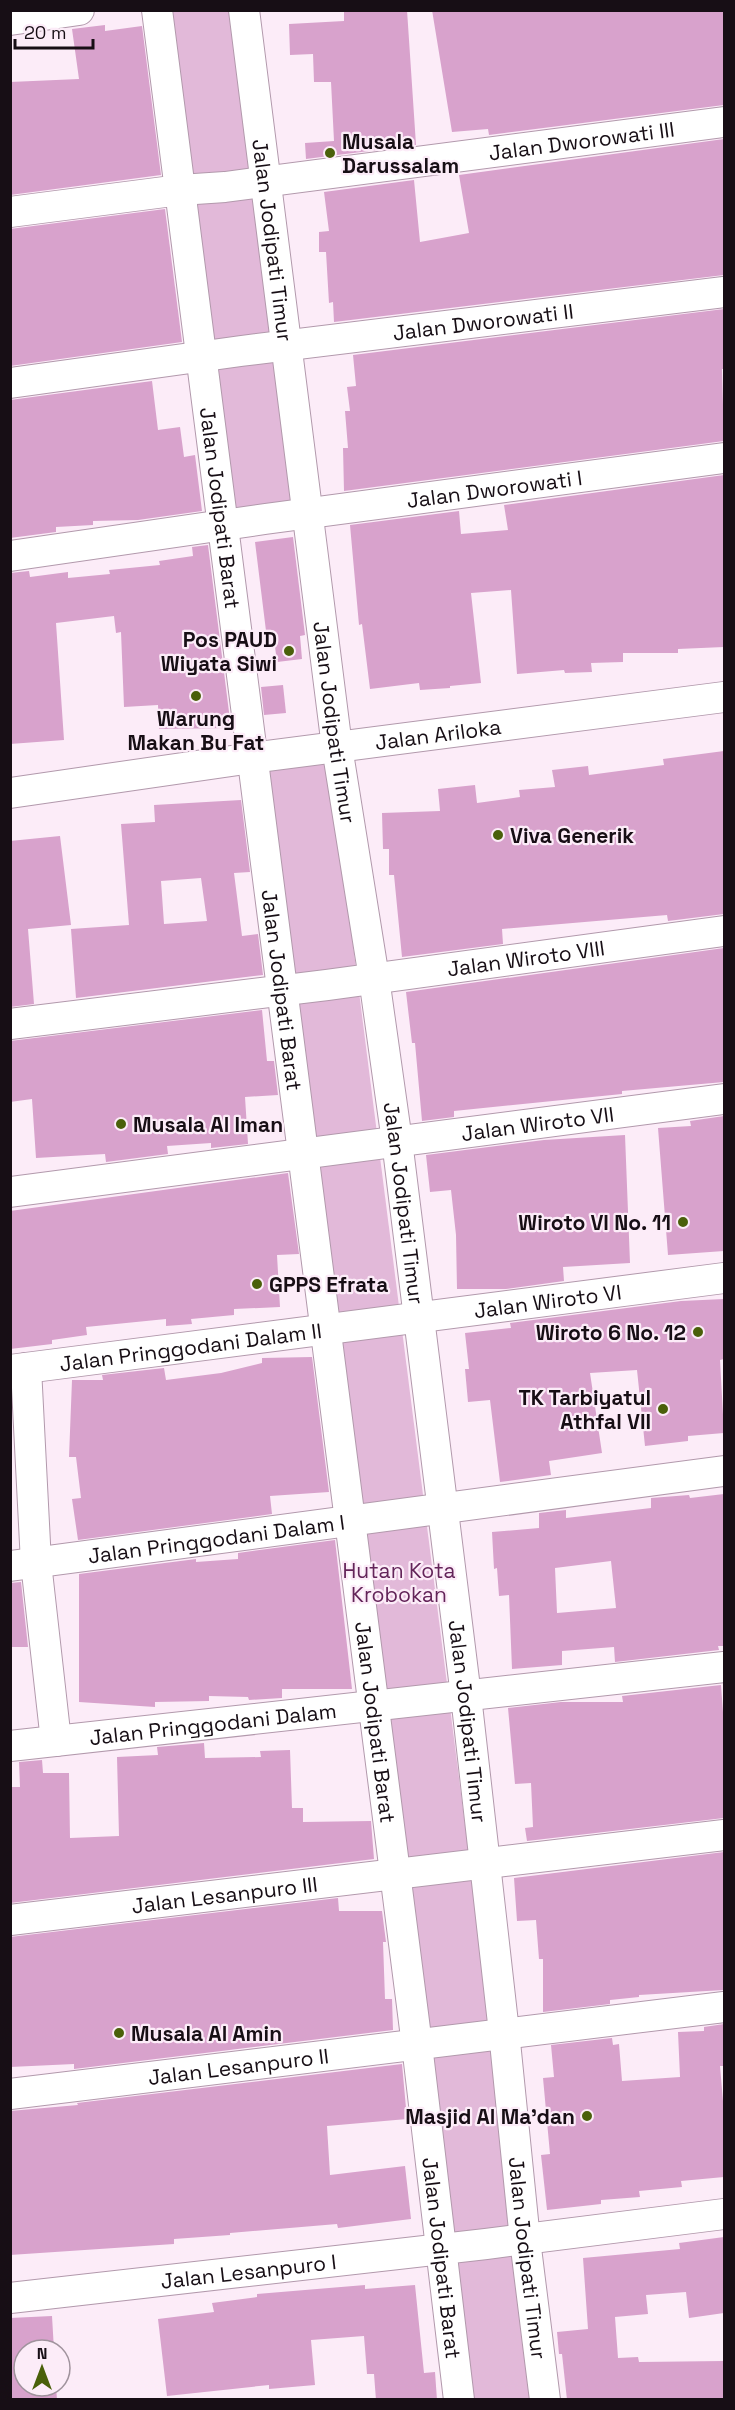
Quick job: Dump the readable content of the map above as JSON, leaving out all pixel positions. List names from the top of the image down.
{
  "streets": {
    "street": [
      "Jalan Dworowati III",
      "Jalan Jodipati Timur",
      "Jalan Dworowati II",
      "Jalan Dworowati I",
      "Jalan Jodipati Barat",
      "Jalan Ariloka",
      "Jalan Wiroto VIII",
      "Jalan Wiroto VII",
      "Jalan Wiroto VI",
      "Jalan Pringgodani Dalam II",
      "Jalan Pringgodani Dalam I",
      "Jalan Pringgodani Dalam",
      "Jalan Lesanpuro III",
      "Jalan Lesanpuro II",
      "Jalan Lesanpuro I"
    ]
  },
  "crossings": [
    ["Jalan Dworowati III", "Jalan Jodipati Timur"],
    ["Jalan Dworowati III", "Jalan Jodipati Barat"],
    ["Jalan Jodipati Timur", "Jalan Dworowati II"],
    ["Jalan Jodipati Timur", "Jalan Dworowati I"],
    ["Jalan Jodipati Timur", "Jalan Ariloka"],
    ["Jalan Jodipati Timur", "Jalan Wiroto VIII"],
    ["Jalan Jodipati Timur", "Jalan Wiroto VII"],
    ["Jalan Jodipati Timur", "Jalan Wiroto VI"],
    ["Jalan Jodipati Timur", "Jalan Pringgodani Dalam I"],
    ["Jalan Jodipati Timur", "Jalan Pringgodani Dalam"],
    ["Jalan Jodipati Timur", "Jalan Lesanpuro III"],
    ["Jalan Jodipati Timur", "Jalan Lesanpuro II"],
    ["Jalan Jodipati Timur", "Jalan Lesanpuro I"],
    ["Jalan Dworowati II", "Jalan Jodipati Barat"],
    ["Jalan Dworowati I", "Jalan Jodipati Barat"],
    ["Jalan Jodipati Barat", "Jalan Ariloka"],
    ["Jalan Jodipati Barat", "Jalan Wiroto VIII"],
    ["Jalan Jodipati Barat", "Jalan Wiroto VII"],
    ["Jalan Jodipati Barat", "Jalan Pringgodani Dalam II"],
    ["Jalan Jodipati Barat", "Jalan Pringgodani Dalam I"],
    ["Jalan Jodipati Barat", "Jalan Pringgodani Dalam"],
    ["Jalan Jodipati Barat", "Jalan Lesanpuro III"],
    ["Jalan Jodipati Barat", "Jalan Lesanpuro II"],
    ["Jalan Jodipati Barat", "Jalan Lesanpuro I"],
    ["Jalan Wiroto VI", "Jalan Pringgodani Dalam II"]
  ],
  "parks": ["Hutan Kota Krobokan"],
  "places": [
    "Musala Darussalam",
    "Pos PAUD Wiyata Siwi",
    "Warung Makan Bu Fat",
    "Viva Generik",
    "Musala Al Iman",
    "Wiroto VI No. 11",
    "GPPS Efrata",
    "Wiroto 6 No. 12",
    "TK Tarbiyatul Athfal VII",
    "Musala Al Amin",
    "Masjid Al Ma'dan"
  ],
  "scale_bar": "20 m",
  "north": "top"
}
